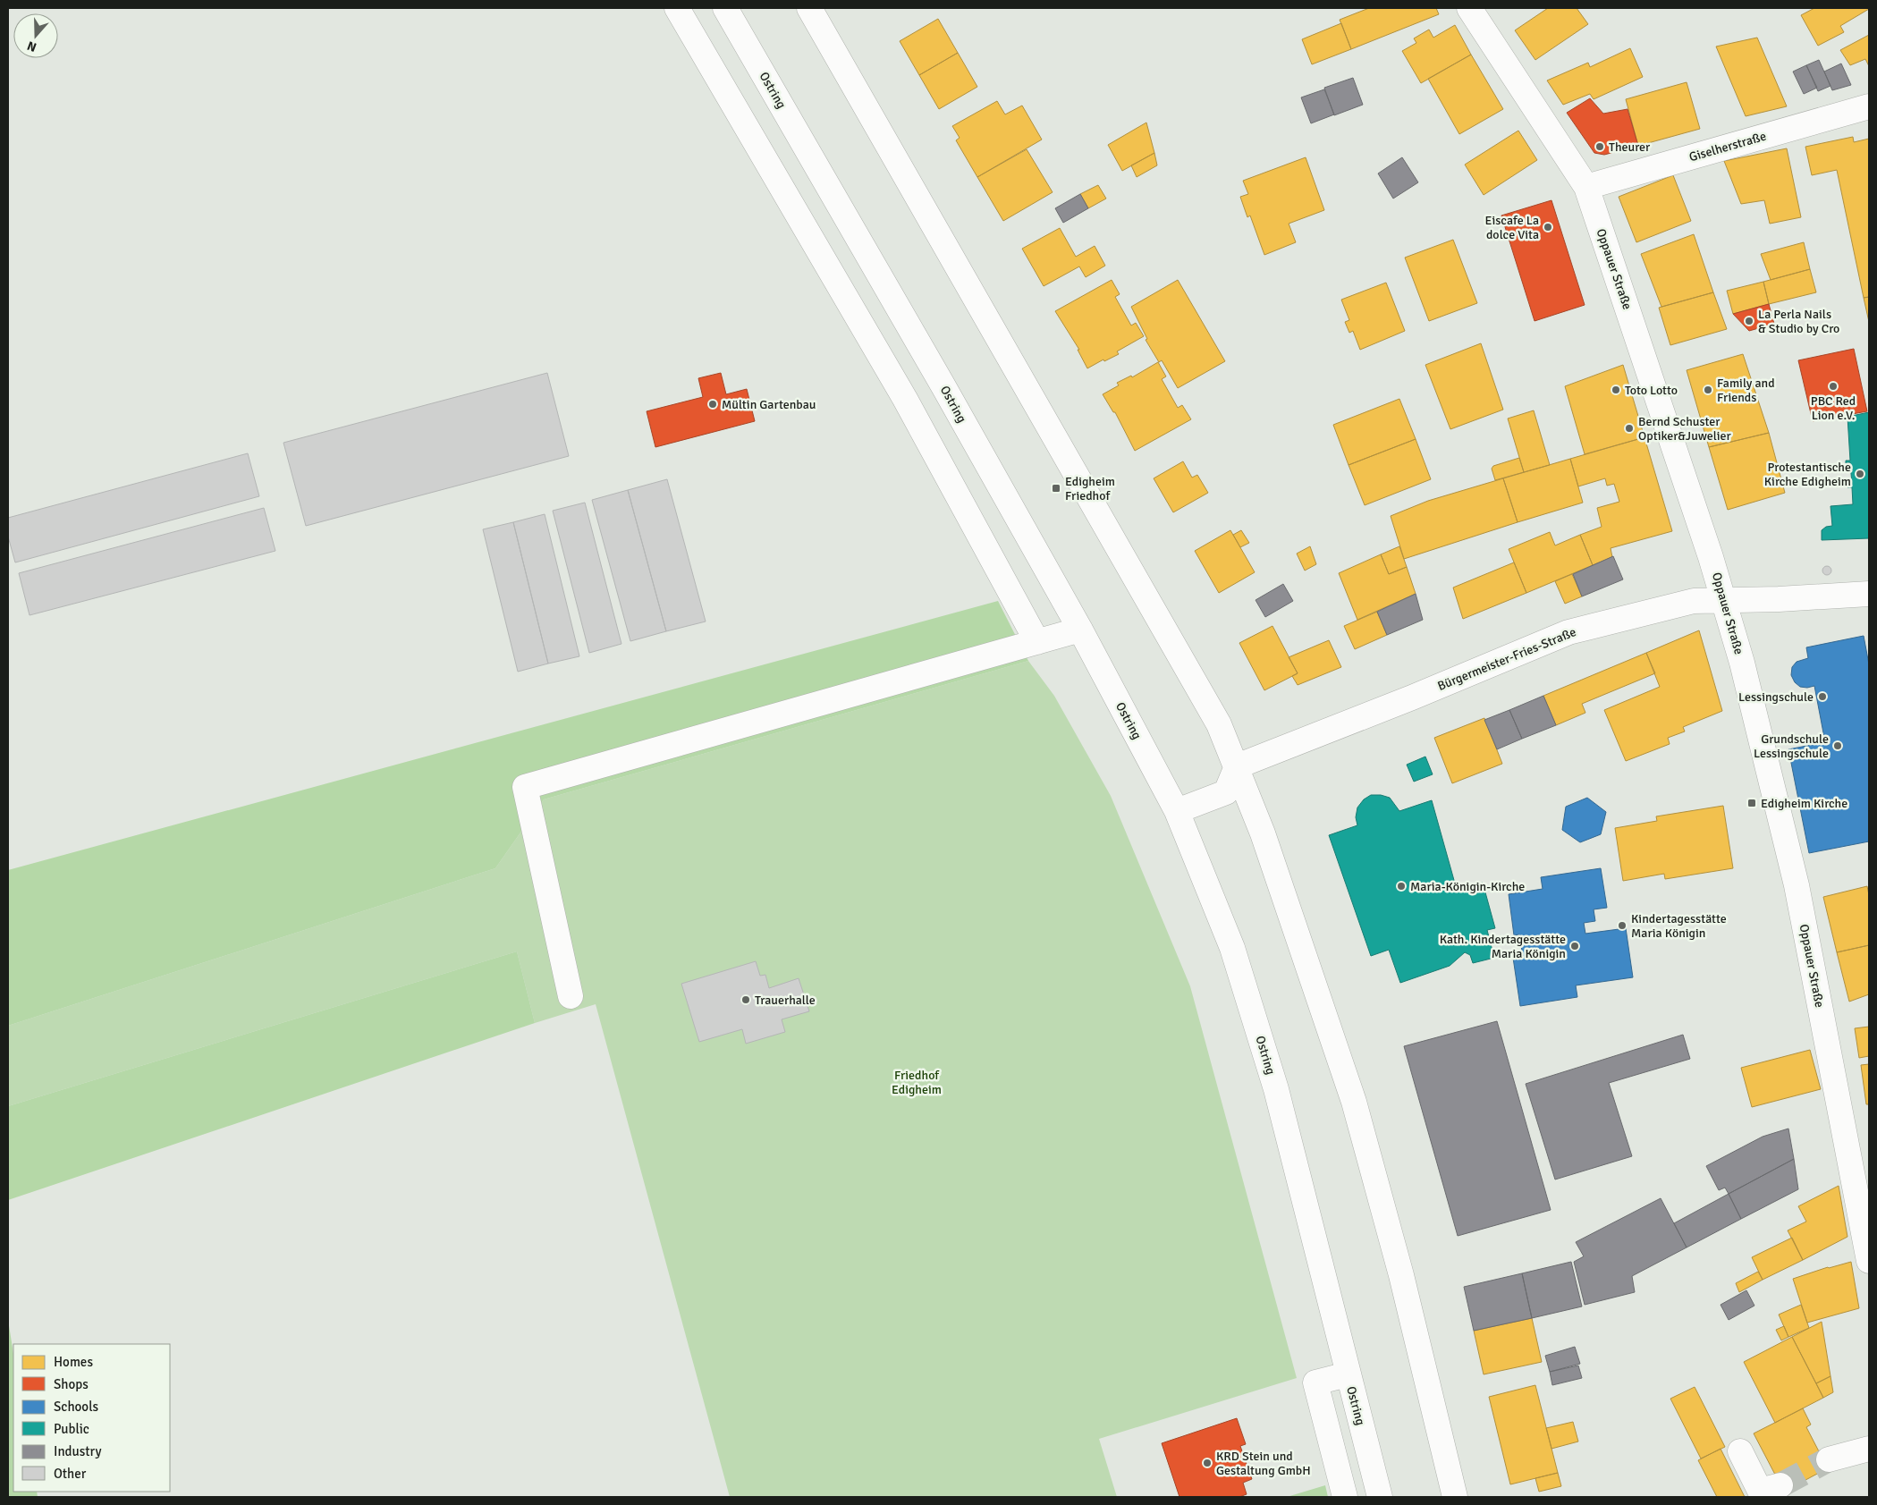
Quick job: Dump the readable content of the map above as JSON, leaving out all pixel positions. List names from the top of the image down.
{
  "streets": {
    "street": [
      "Ostring",
      "Giselherstraße",
      "Oppauer Straße",
      "Bürgermeister-Fries-Straße"
    ]
  },
  "crossings": [
    ["Giselherstraße", "Oppauer Straße"],
    ["Oppauer Straße", "Bürgermeister-Fries-Straße"]
  ],
  "parks": ["Friedhof Edigheim"],
  "places": {
    "other": [
      "Theurer",
      "Eiscafe La dolce Vita",
      "La Perla Nails & Studio by Cro",
      "PBC Red Lion e.V.",
      "Toto Lotto",
      "Family and Friends",
      "Mültin Gartenbau",
      "Bernd Schuster Optiker&Juwelier",
      "Protestantische Kirche Edigheim",
      "Lessingschule",
      "Grundschule Lessingschule",
      "Maria-Königin-Kirche",
      "Kindertagesstätte Maria Königin",
      "Kath. Kindertagesstätte Maria Königin",
      "Trauerhalle",
      "KRD Stein und Gestaltung GmbH"
    ],
    "transit": ["Edigheim Friedhof", "Edigheim Kirche"]
  },
  "legend": [
    "Homes",
    "Shops",
    "Schools",
    "Public",
    "Industry",
    "Other"
  ],
  "north": "bottom"
}
